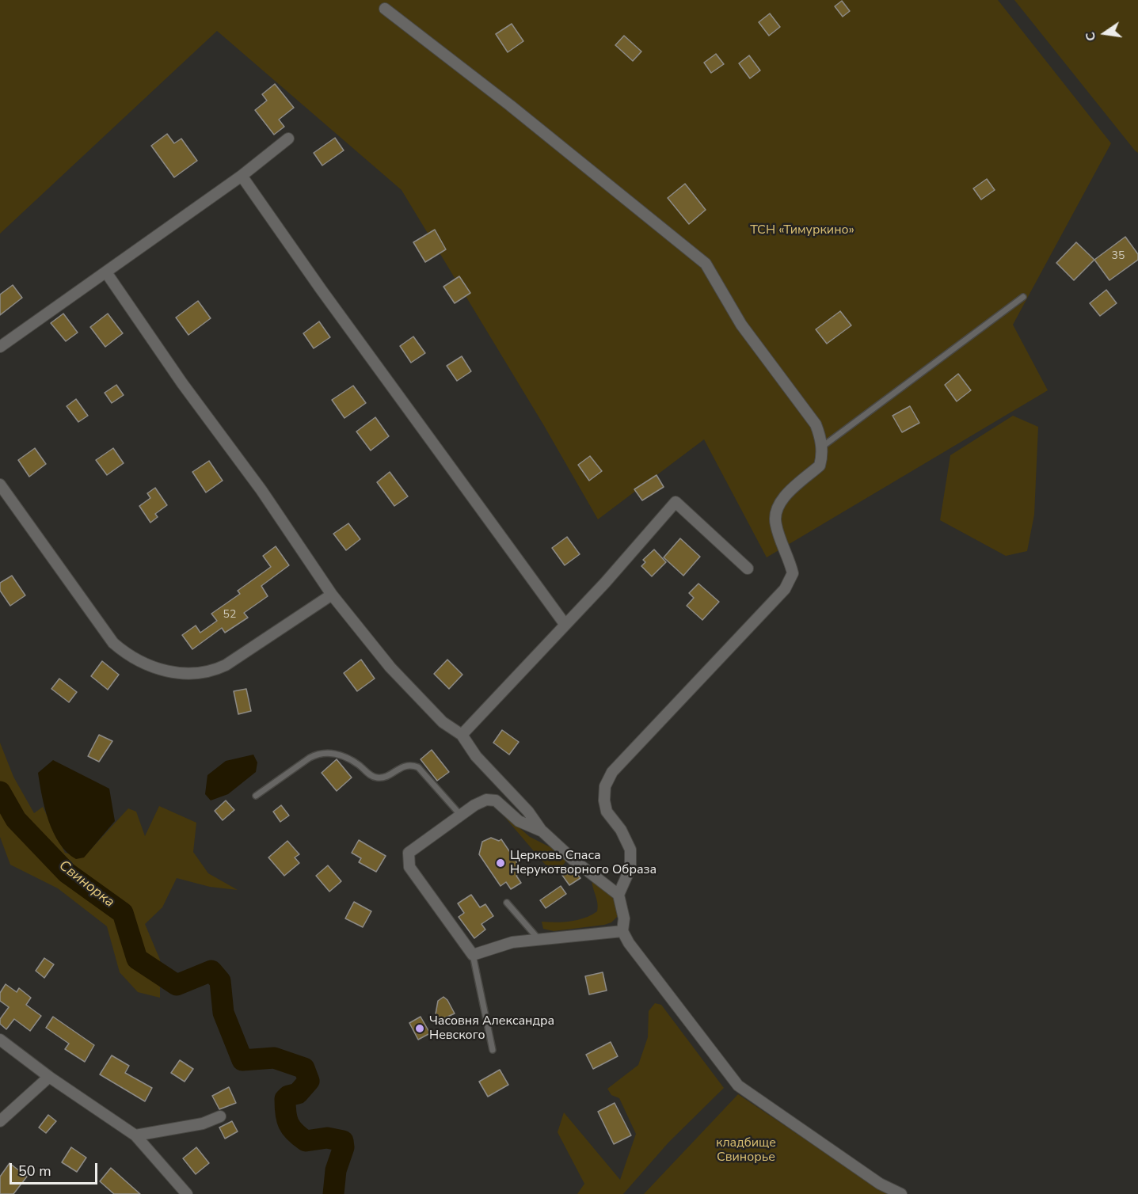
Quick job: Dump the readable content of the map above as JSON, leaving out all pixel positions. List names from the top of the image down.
{
  "water": ["Свинорка"],
  "parks": ["ТСН «Тимуркино»", "кладбище Свинорье"],
  "places": ["Церковь Спаса Нерукотворного Образа", "Часовня Александра Невского"],
  "house_numbers": ["35", "52"],
  "scale_bar": "50 m",
  "north": "left"
}
